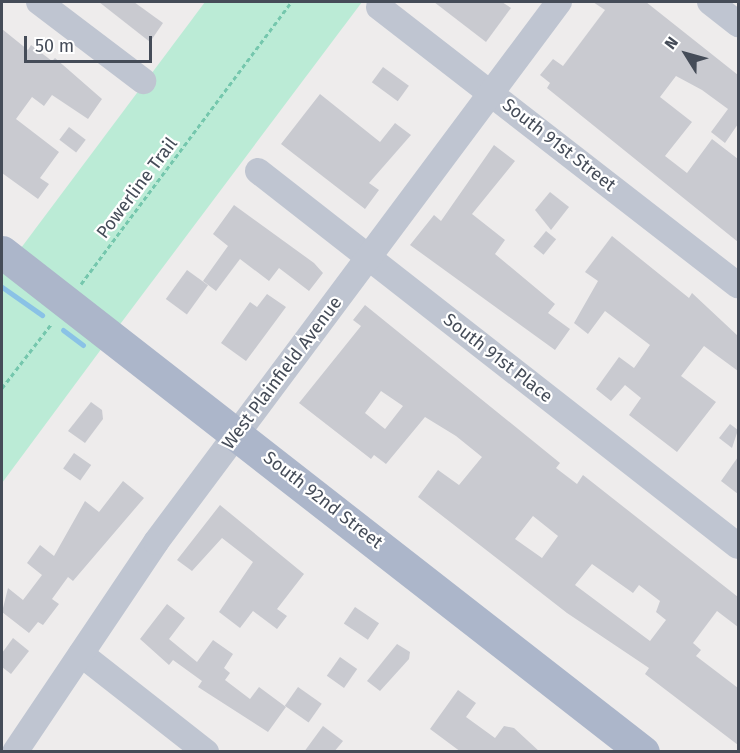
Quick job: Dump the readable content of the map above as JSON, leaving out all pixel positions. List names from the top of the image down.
{
  "streets": {
    "main road": ["South 92nd Street"],
    "street": ["South 91st Street", "South 91st Place", "West Plainfield Avenue"],
    "path": ["Powerline Trail"]
  },
  "crossings": [
    ["South 91st Street", "West Plainfield Avenue"],
    ["Powerline Trail", "South 92nd Street"],
    ["South 91st Place", "West Plainfield Avenue"],
    ["West Plainfield Avenue", "South 92nd Street"]
  ],
  "scale_bar": "50 m",
  "north": "top left"
}
